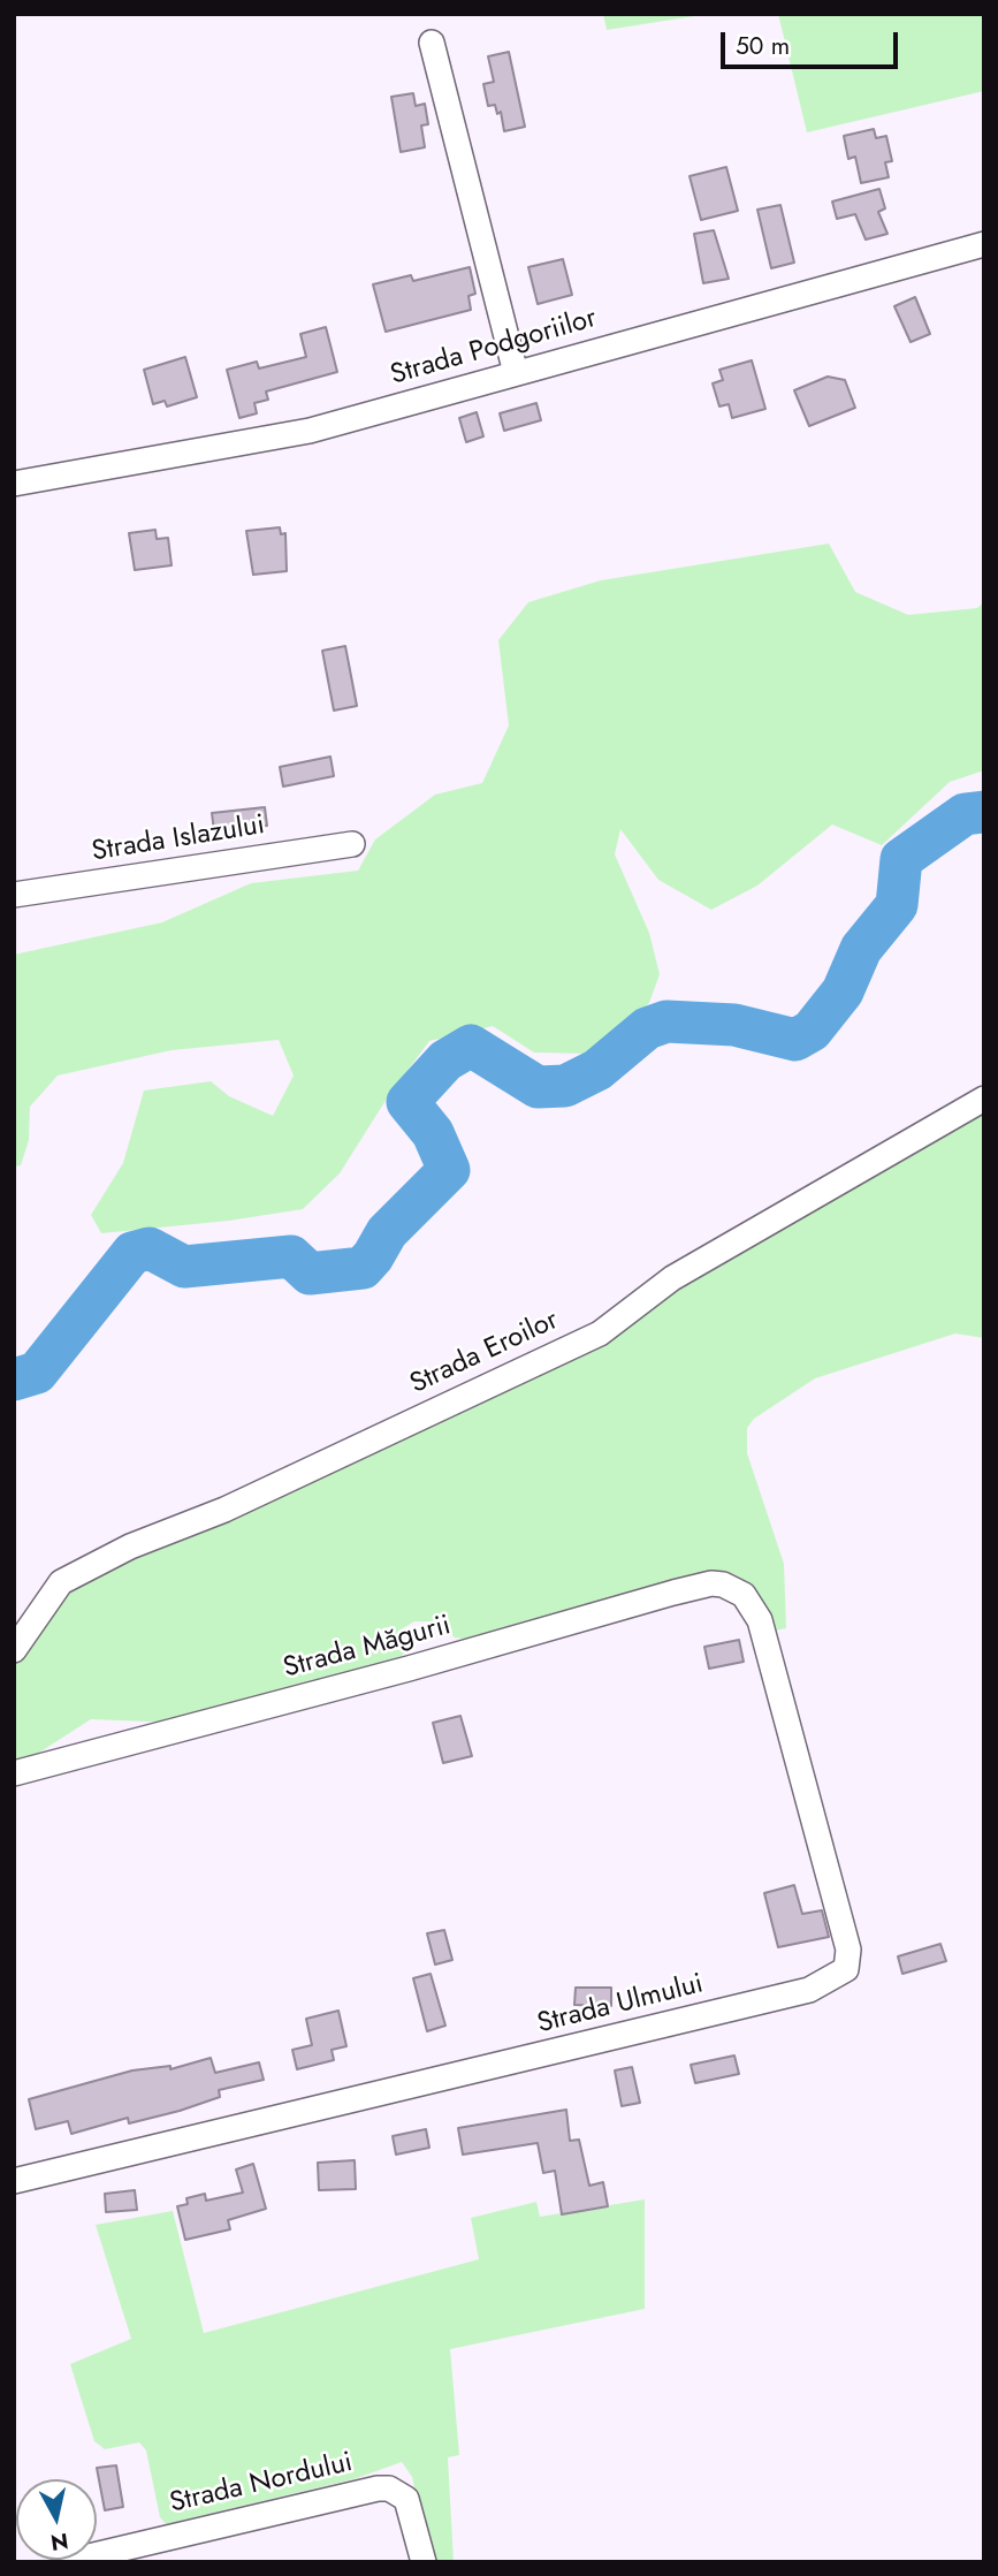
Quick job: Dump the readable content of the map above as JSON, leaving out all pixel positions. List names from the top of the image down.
{
  "streets": {
    "street": [
      "Strada Podgoriilor",
      "Strada Islazului",
      "Strada Eroilor",
      "Strada Măgurii",
      "Strada Ulmului",
      "Strada Nordului"
    ]
  },
  "crossings": [
    ["Strada Măgurii", "Strada Ulmului"]
  ],
  "scale_bar": "50 m",
  "north": "bottom"
}
